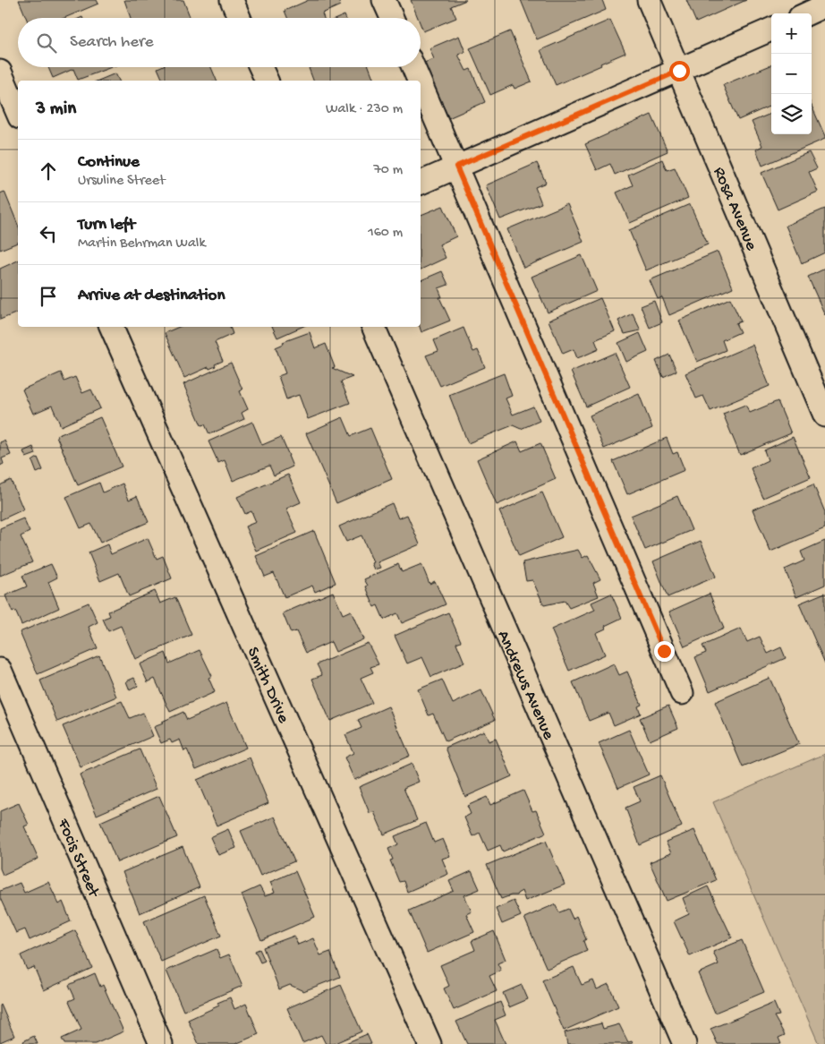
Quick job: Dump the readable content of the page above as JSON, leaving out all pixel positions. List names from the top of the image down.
{
  "streets": {
    "street": [
      "Rosa Avenue",
      "Smith Drive",
      "Andrews Avenue",
      "Focis Street"
    ]
  },
  "page": {
    "map_buttons": ["+", "−"],
    "search": "Search here",
    "heading": ["3 min", "Walk · 230 m"],
    "list": [
      ["Continue", "Ursuline Street", "70 m"],
      ["Turn left", "Martin Behrman Walk", "160 m"],
      "Arrive at destination"
    ]
  }
}
